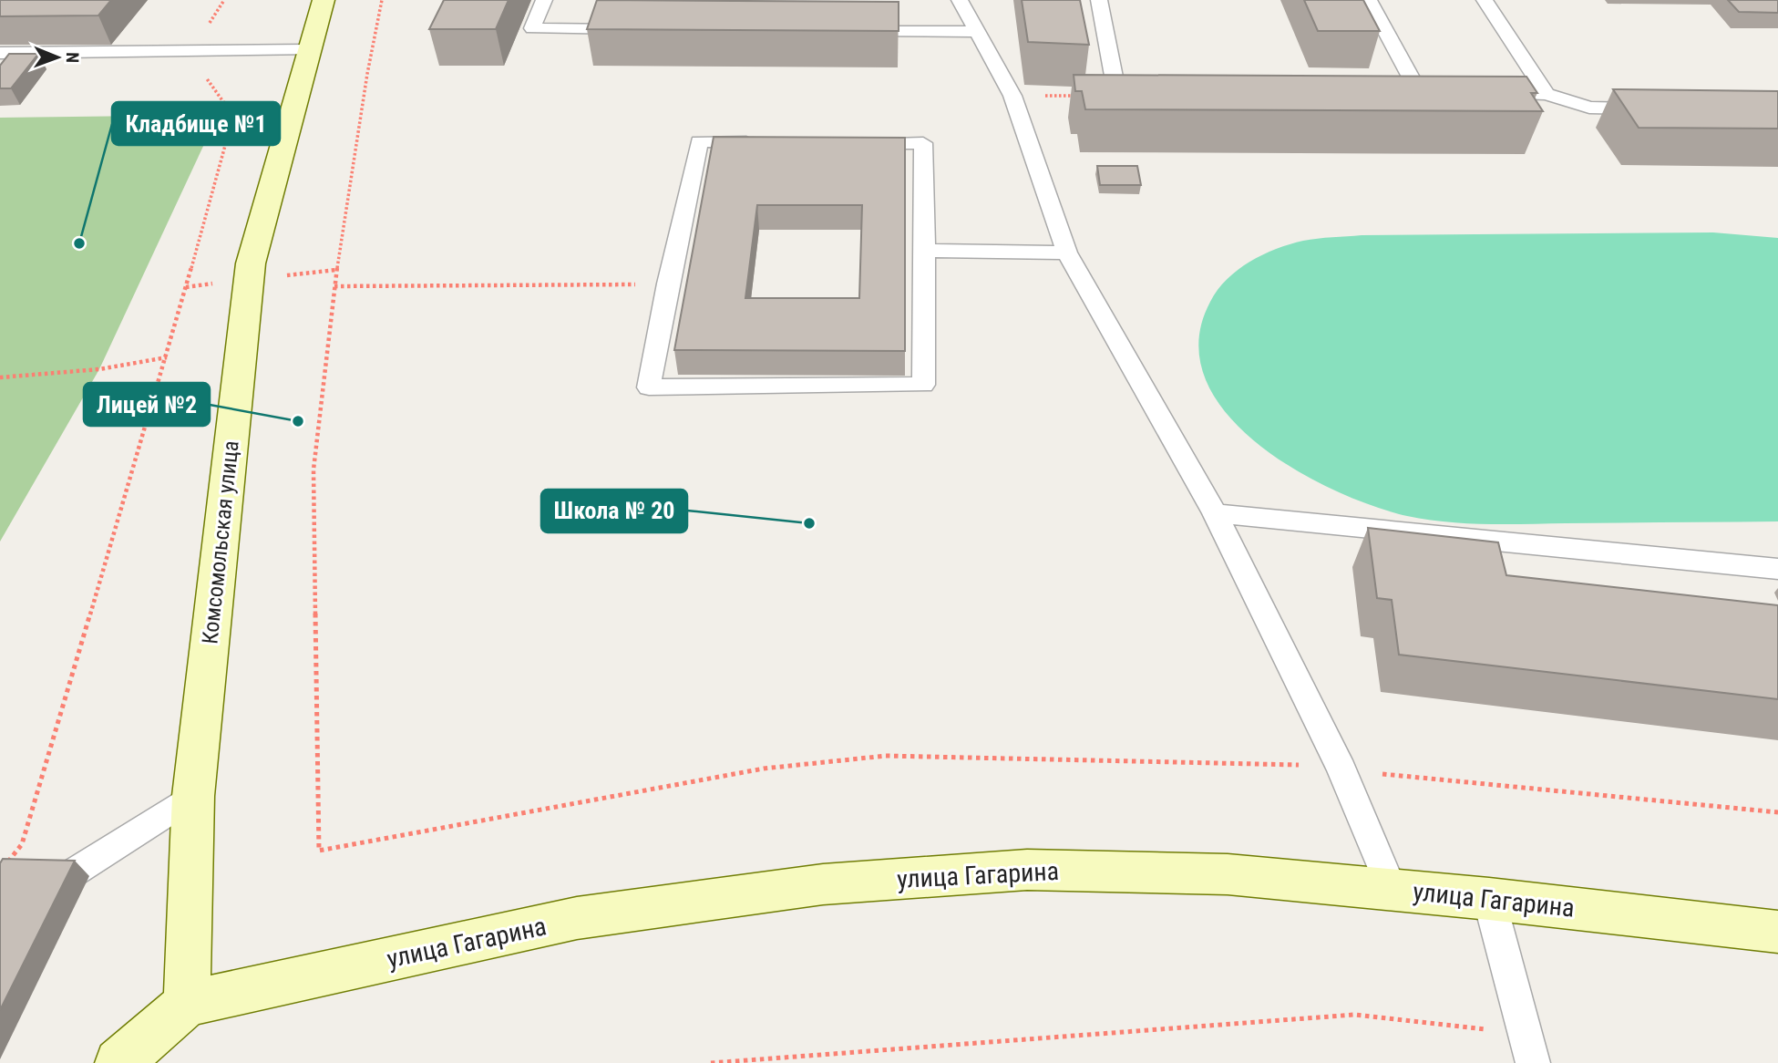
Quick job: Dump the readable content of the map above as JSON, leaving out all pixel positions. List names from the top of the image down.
{
  "streets": {
    "main road": ["Комсомольская улица", "улица Гагарина"]
  },
  "crossings": [
    ["Комсомольская улица", "улица Гагарина"]
  ],
  "places": ["Кладбище №1", "Лицей №2", "Школа № 20"],
  "north": "right"
}
